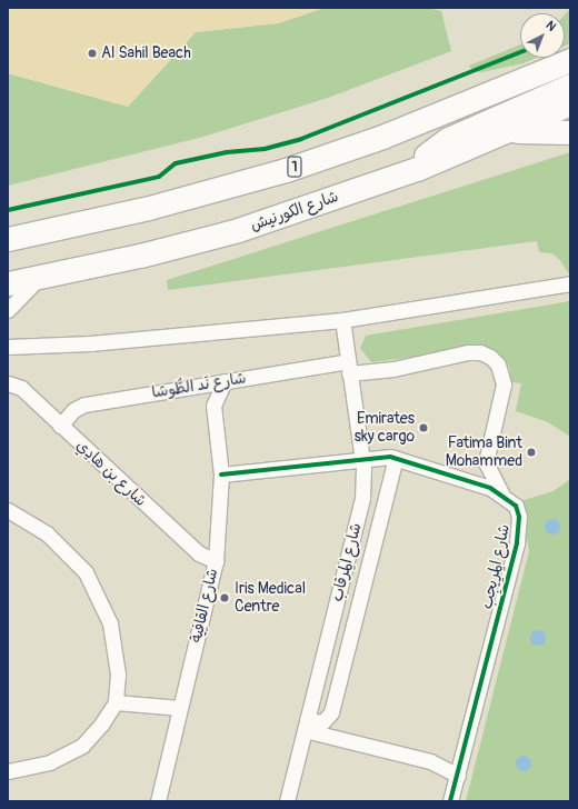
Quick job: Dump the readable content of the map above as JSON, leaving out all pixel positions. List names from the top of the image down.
{
  "streets": {
    "highway": ["1", "شارع الكورنيش"],
    "street": [
      "شارع نَد الطُّوشا",
      "شارع بن هادِي",
      "شارع المِرقاب",
      "شارع المِرِيجِب",
      "شارع القافِية"
    ]
  },
  "crossings": [
    ["شارع نَد الطُّوشا", "شارع بن هادِي"],
    ["شارع نَد الطُّوشا", "شارع المِرقاب"],
    ["شارع بن هادِي", "شارع القافِية"],
    ["شارع المِرقاب", "شارع المِرِيجِب"],
    ["شارع المِرِيجِب", "شارع القافِية"]
  ],
  "places": [
    "Al Sahil Beach",
    "Emirates sky cargo",
    "Fatima Bint Mohammed",
    "Iris Medical Centre"
  ],
  "north": "top right"
}
